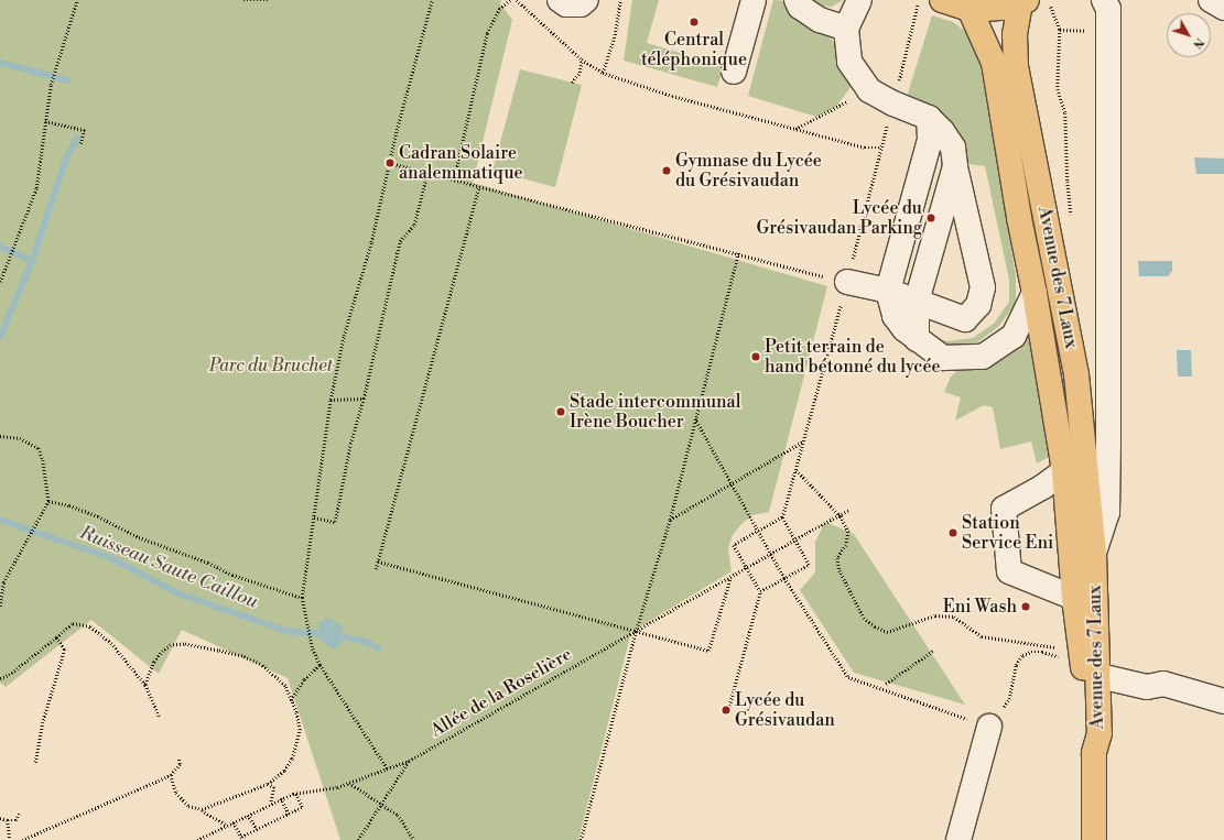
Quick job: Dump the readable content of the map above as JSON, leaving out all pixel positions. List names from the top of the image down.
{
  "streets": {
    "main road": ["Avenue des 7 Laux"],
    "path": ["Allée de la Roselière"]
  },
  "water": ["Ruisseau Saute Caillou"],
  "parks": ["Parc du Bruchet"],
  "places": [
    "Central téléphonique",
    "Cadran Solaire analemmatique",
    "Gymnase du Lycée du Grésivaudan",
    "Lycée du Grésivaudan Parking",
    "Petit terrain de hand bétonné du lycée",
    "Stade intercommunal Irène Boucher",
    "Station Service Eni",
    "Eni Wash",
    "Lycée du Grésivaudan"
  ],
  "north": "bottom right"
}
